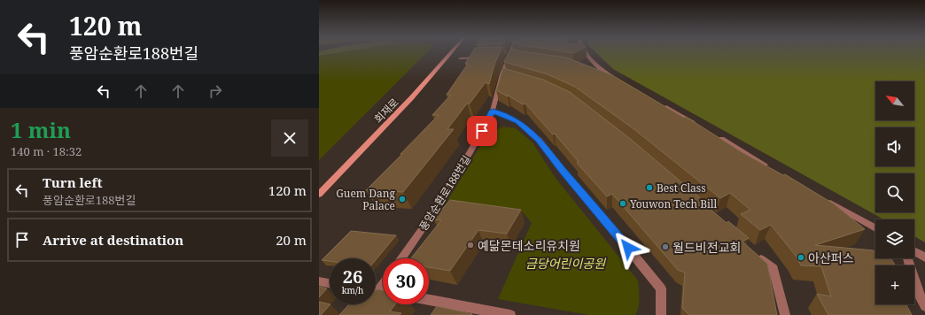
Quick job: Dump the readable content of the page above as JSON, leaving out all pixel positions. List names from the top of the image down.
{
  "streets": {
    "main road": ["회재로"],
    "street": ["풍암순환로188번길"]
  },
  "parks": ["금당어린이공원"],
  "places": [
    "Best Class",
    "Guem Dang Palace",
    "Youwon Tech Bill",
    "예닮몬테소리유치원",
    "월드비전교회",
    "아산퍼스"
  ],
  "north": "top left",
  "page": {
    "turn": ["120 m", "풍암순환로188번길"],
    "map_buttons": "+",
    "heading": ["1 min", "140 m · 18:32"],
    "list": [
      {
        "name": "Turn left",
        "note": "풍암순환로188번길",
        "value": "120 m"
      },
      {
        "name": "Arrive at destination",
        "value": "20 m"
      }
    ],
    "speed": "26 km/h",
    "limit": "30"
  }
}
